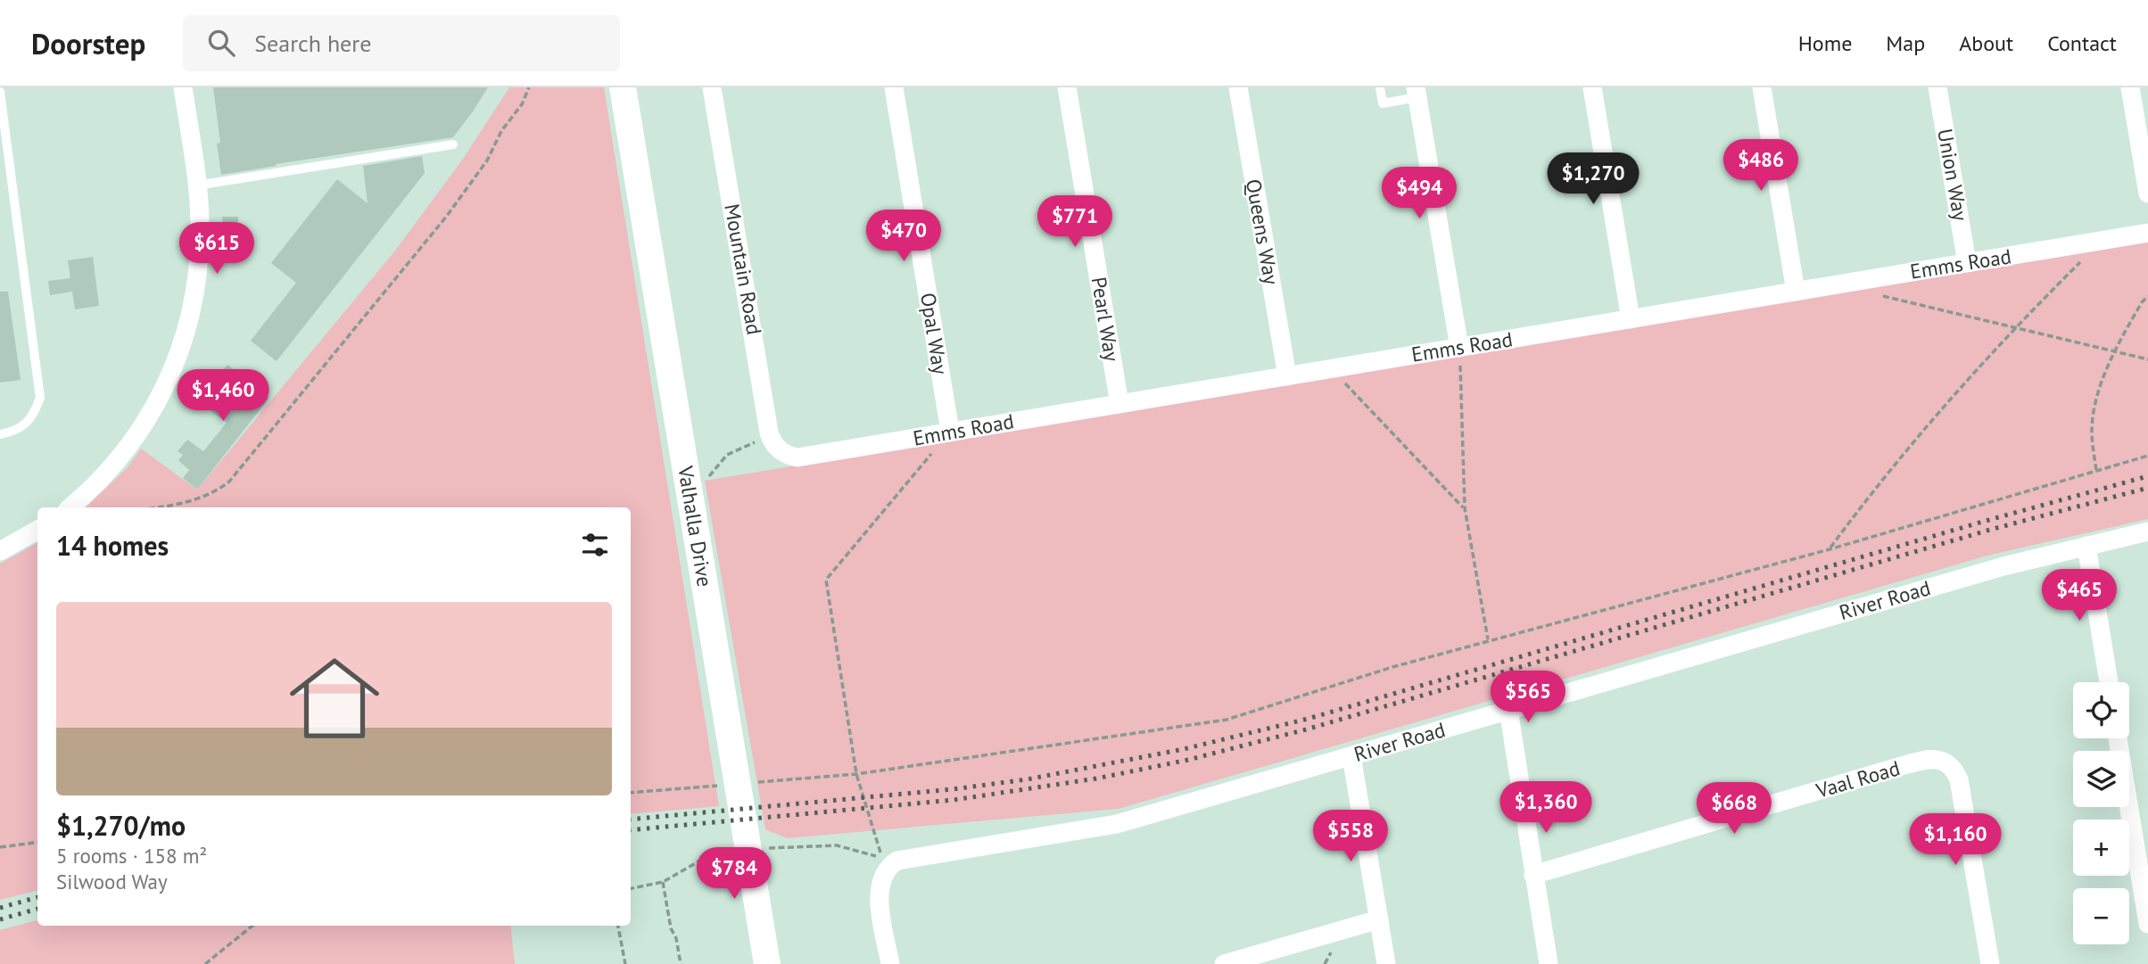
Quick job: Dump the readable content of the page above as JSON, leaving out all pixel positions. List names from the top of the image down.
{
  "streets": {
    "main road": ["Valhalla Drive"],
    "street": [
      "Union Way",
      "Queens Way",
      "Emms Road",
      "Mountain Road",
      "Pearl Way",
      "Opal Way",
      "River Road",
      "Vaal Road"
    ]
  },
  "crossings": [
    ["Union Way", "Emms Road"],
    ["Queens Way", "Emms Road"],
    ["Emms Road", "Mountain Road"],
    ["Emms Road", "Pearl Way"],
    ["Emms Road", "Opal Way"]
  ],
  "page": {
    "header": "Doorstep",
    "search": "Search here",
    "nav": [
      "Home",
      "Map",
      "About",
      "Contact"
    ],
    "price": [
      "$486",
      "$1,270",
      "$494",
      "$771",
      "$470",
      "$615",
      "$1,460",
      "$465",
      "$565",
      "$1,360",
      "$668",
      "$558",
      "$1,160",
      "$784"
    ],
    "heading": "14 homes",
    "list": [
      {
        "name": "$1,270/mo",
        "note": "5 rooms · 158 m² · Silwood Way"
      }
    ],
    "map_buttons": ["+", "−"]
  }
}
